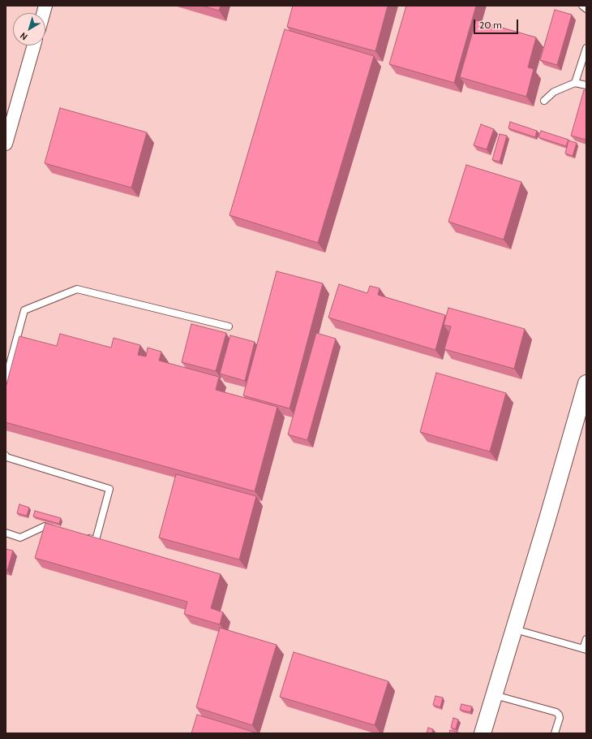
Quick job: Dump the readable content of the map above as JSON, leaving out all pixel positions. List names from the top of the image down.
{
  "scale_bar": "20 m",
  "north": "bottom left"
}
